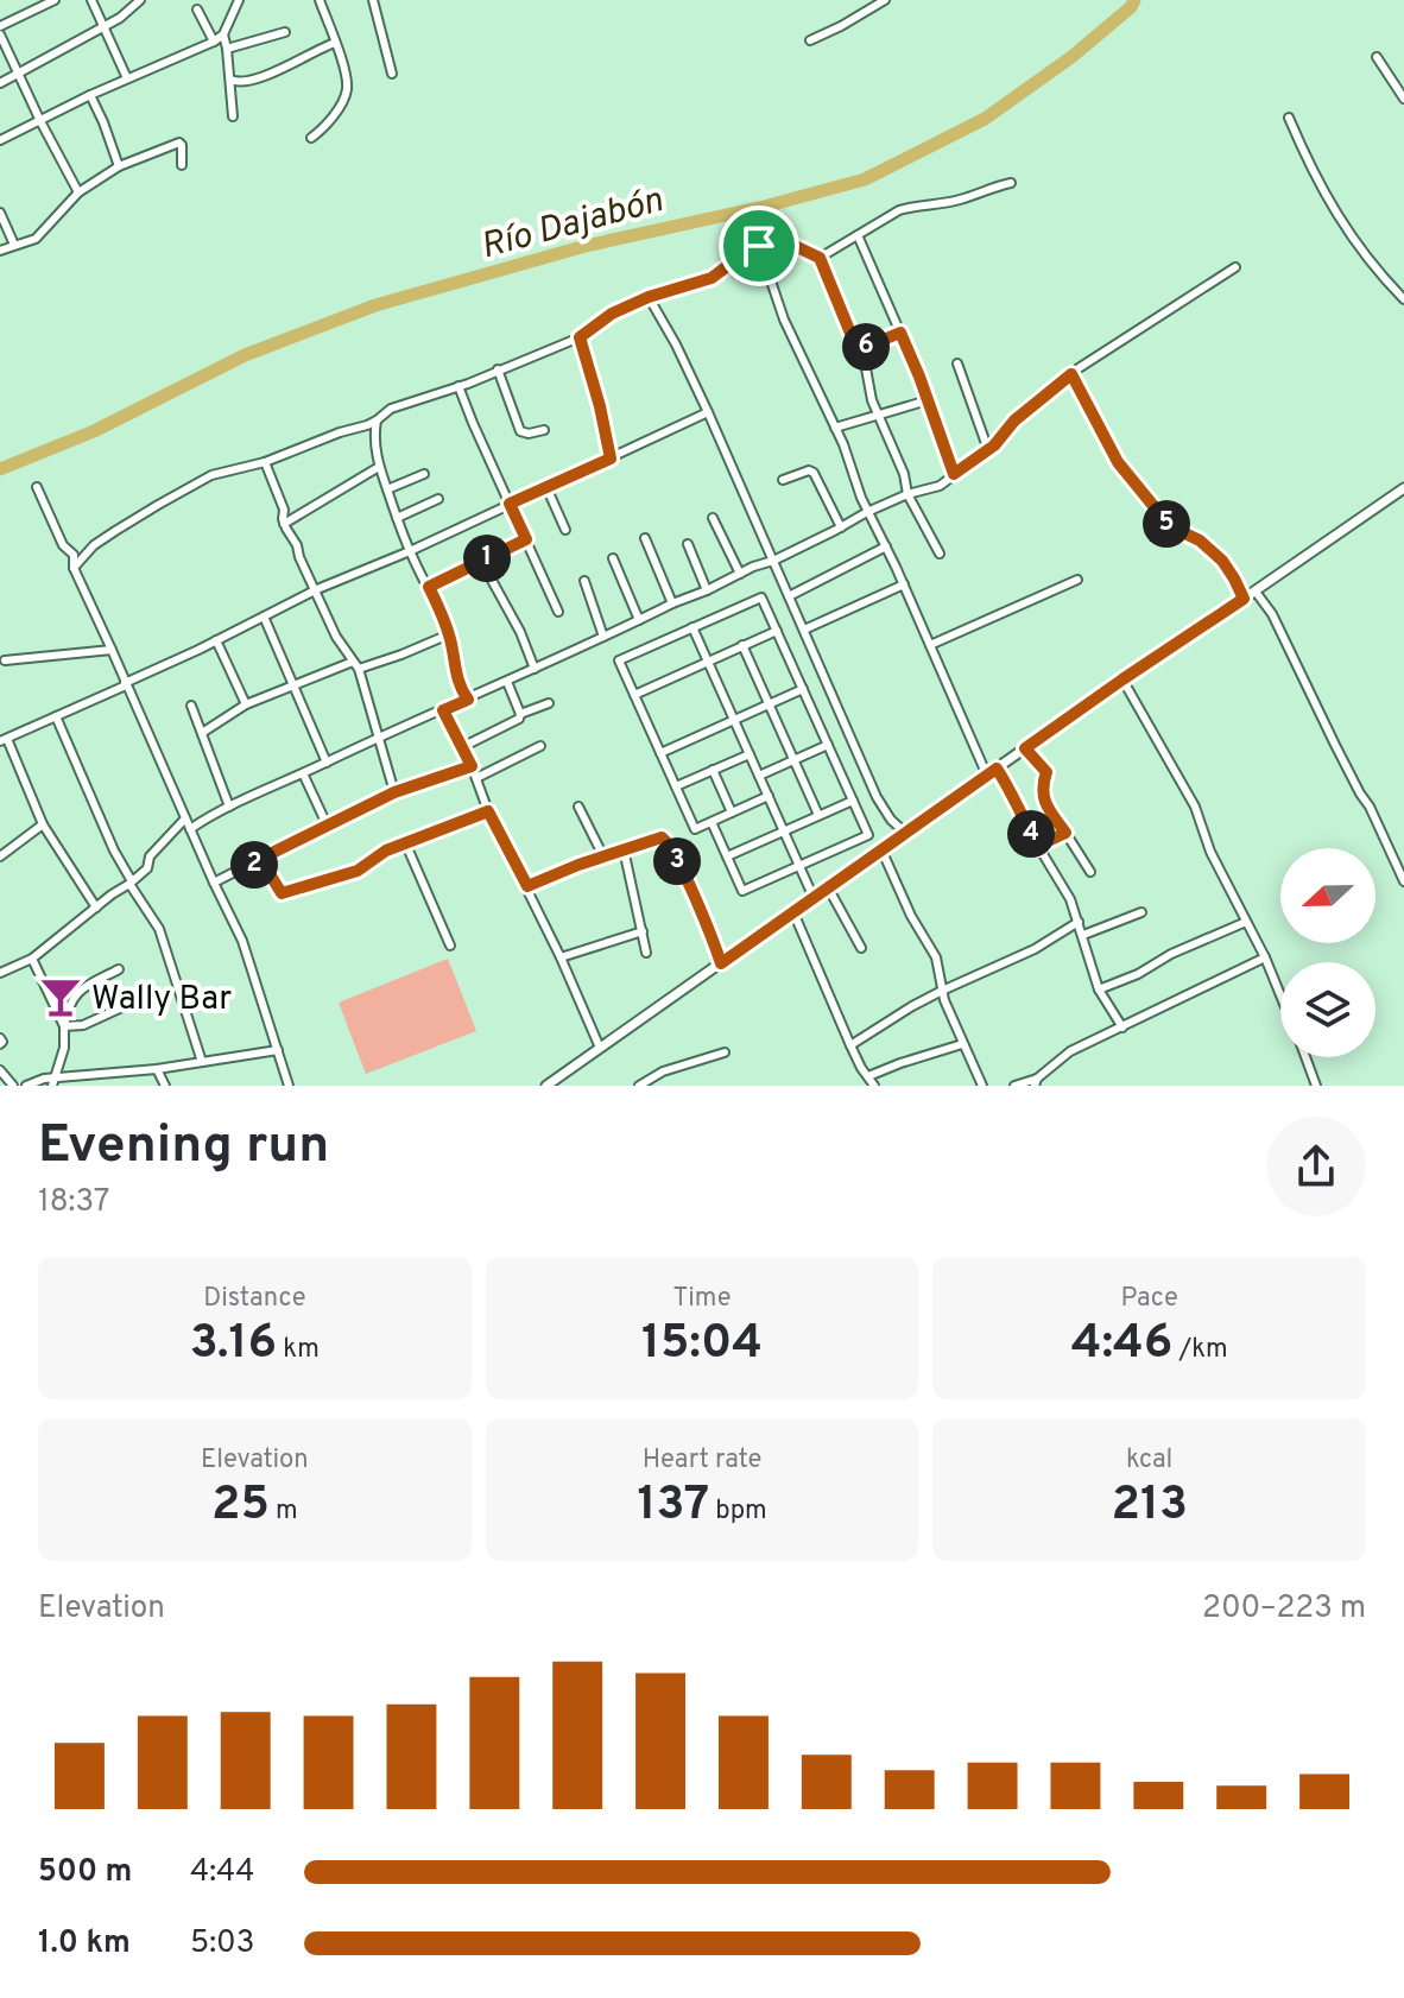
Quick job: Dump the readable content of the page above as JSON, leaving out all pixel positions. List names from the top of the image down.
{
  "water": ["Río Dajabón"],
  "places": {
    "bar": ["Wally Bar"]
  },
  "north": "left",
  "page": {
    "pins": [
      "6",
      "5",
      "1",
      "4",
      "3",
      "2"
    ],
    "heading": ["Evening run", "18:37"],
    "stats": [
      ["Distance", "3.16 km"],
      ["Time", "15:04"],
      ["Pace", "4:46 /km"],
      ["Elevation", "25 m"],
      ["Heart rate", "137 bpm"],
      ["kcal", "213"]
    ],
    "chart": ["Elevation", "200–223 m"],
    "list": [
      {
        "name": "500 m",
        "note": "4:44"
      },
      {
        "name": "1.0 km",
        "note": "5:03"
      }
    ]
  }
}
